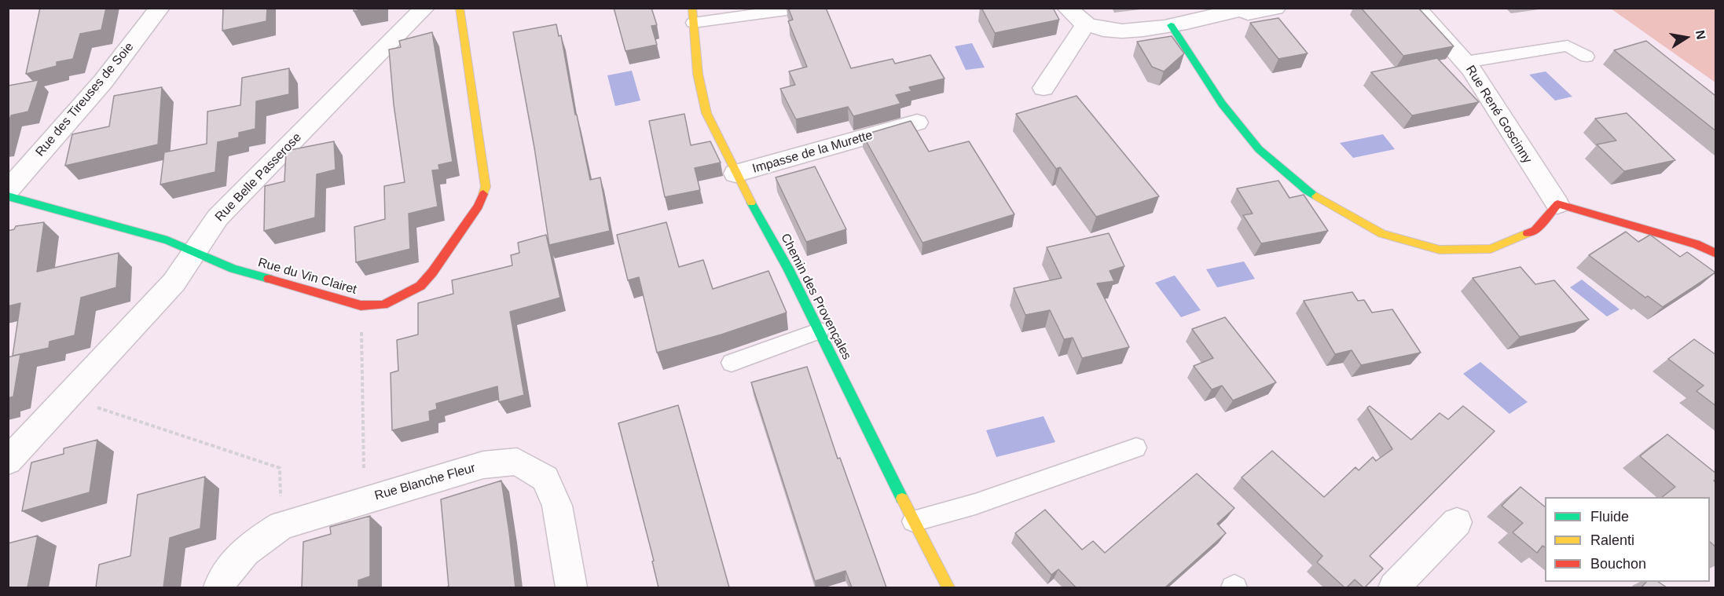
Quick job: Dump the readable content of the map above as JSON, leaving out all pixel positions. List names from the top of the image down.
{
  "streets": {
    "street": [
      "Rue des Tireuses de Soie",
      "Rue René Goscinny",
      "Impasse de la Murette",
      "Rue Belle Passerose",
      "Rue du Vin Clairet",
      "Chemin des Provençales",
      "Rue Blanche Fleur"
    ]
  },
  "crossings": [
    ["Impasse de la Murette", "Chemin des Provençales"],
    ["Rue Belle Passerose", "Rue du Vin Clairet"]
  ],
  "legend": ["Fluide", "Ralenti", "Bouchon"],
  "north": "right"
}
